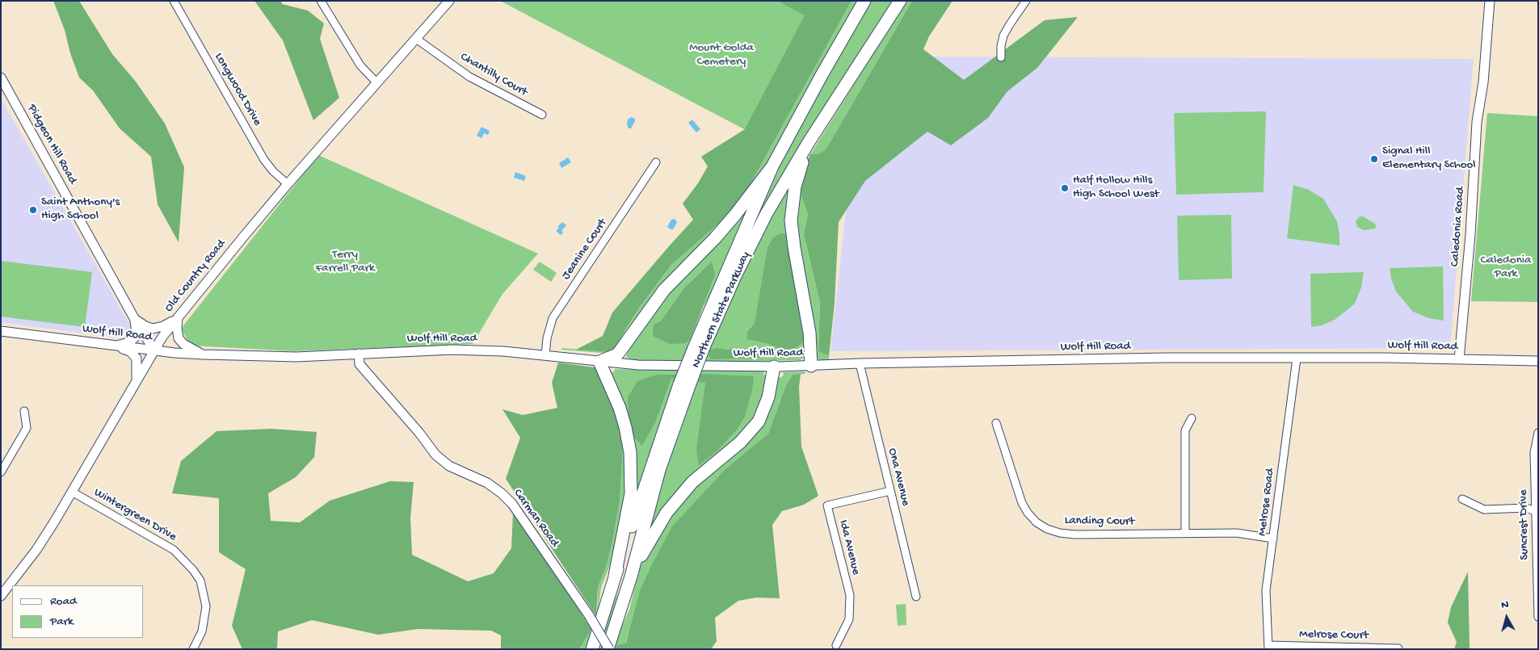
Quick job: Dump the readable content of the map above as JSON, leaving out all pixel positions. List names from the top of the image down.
{
  "streets": {
    "highway": ["Northern State Parkway"],
    "street": [
      "Chantilly Court",
      "Longwood Drive",
      "Pidgeon Hill Road",
      "Caledonia Road",
      "Jeanine Court",
      "Old Country Road",
      "Wolf Hill Road",
      "Ona Avenue",
      "Melrose Road",
      "Wintergreen Drive",
      "Carman Road",
      "Landing Court",
      "Suncrest Drive",
      "Ida Avenue",
      "Melrose Court"
    ]
  },
  "crossings": [
    ["Chantilly Court", "Old Country Road"],
    ["Longwood Drive", "Old Country Road"],
    ["Pidgeon Hill Road", "Old Country Road"],
    ["Pidgeon Hill Road", "Wolf Hill Road"],
    ["Caledonia Road", "Wolf Hill Road"],
    ["Jeanine Court", "Wolf Hill Road"],
    ["Old Country Road", "Wolf Hill Road"],
    ["Old Country Road", "Wintergreen Drive"],
    ["Northern State Parkway", "Carman Road"],
    ["Wolf Hill Road", "Ona Avenue"],
    ["Wolf Hill Road", "Melrose Road"],
    ["Wolf Hill Road", "Carman Road"],
    ["Ona Avenue", "Ida Avenue"],
    ["Melrose Road", "Landing Court"],
    ["Melrose Road", "Melrose Court"]
  ],
  "parks": ["Mount Golda Cemetery", "Terry Farrell Park", "Caledonia Park"],
  "places": ["Signal Hill Elementary School", "Half Hollow Hills High School West", "Saint Anthony's High School"],
  "legend": ["Road", "Park"],
  "north": "top"
}
